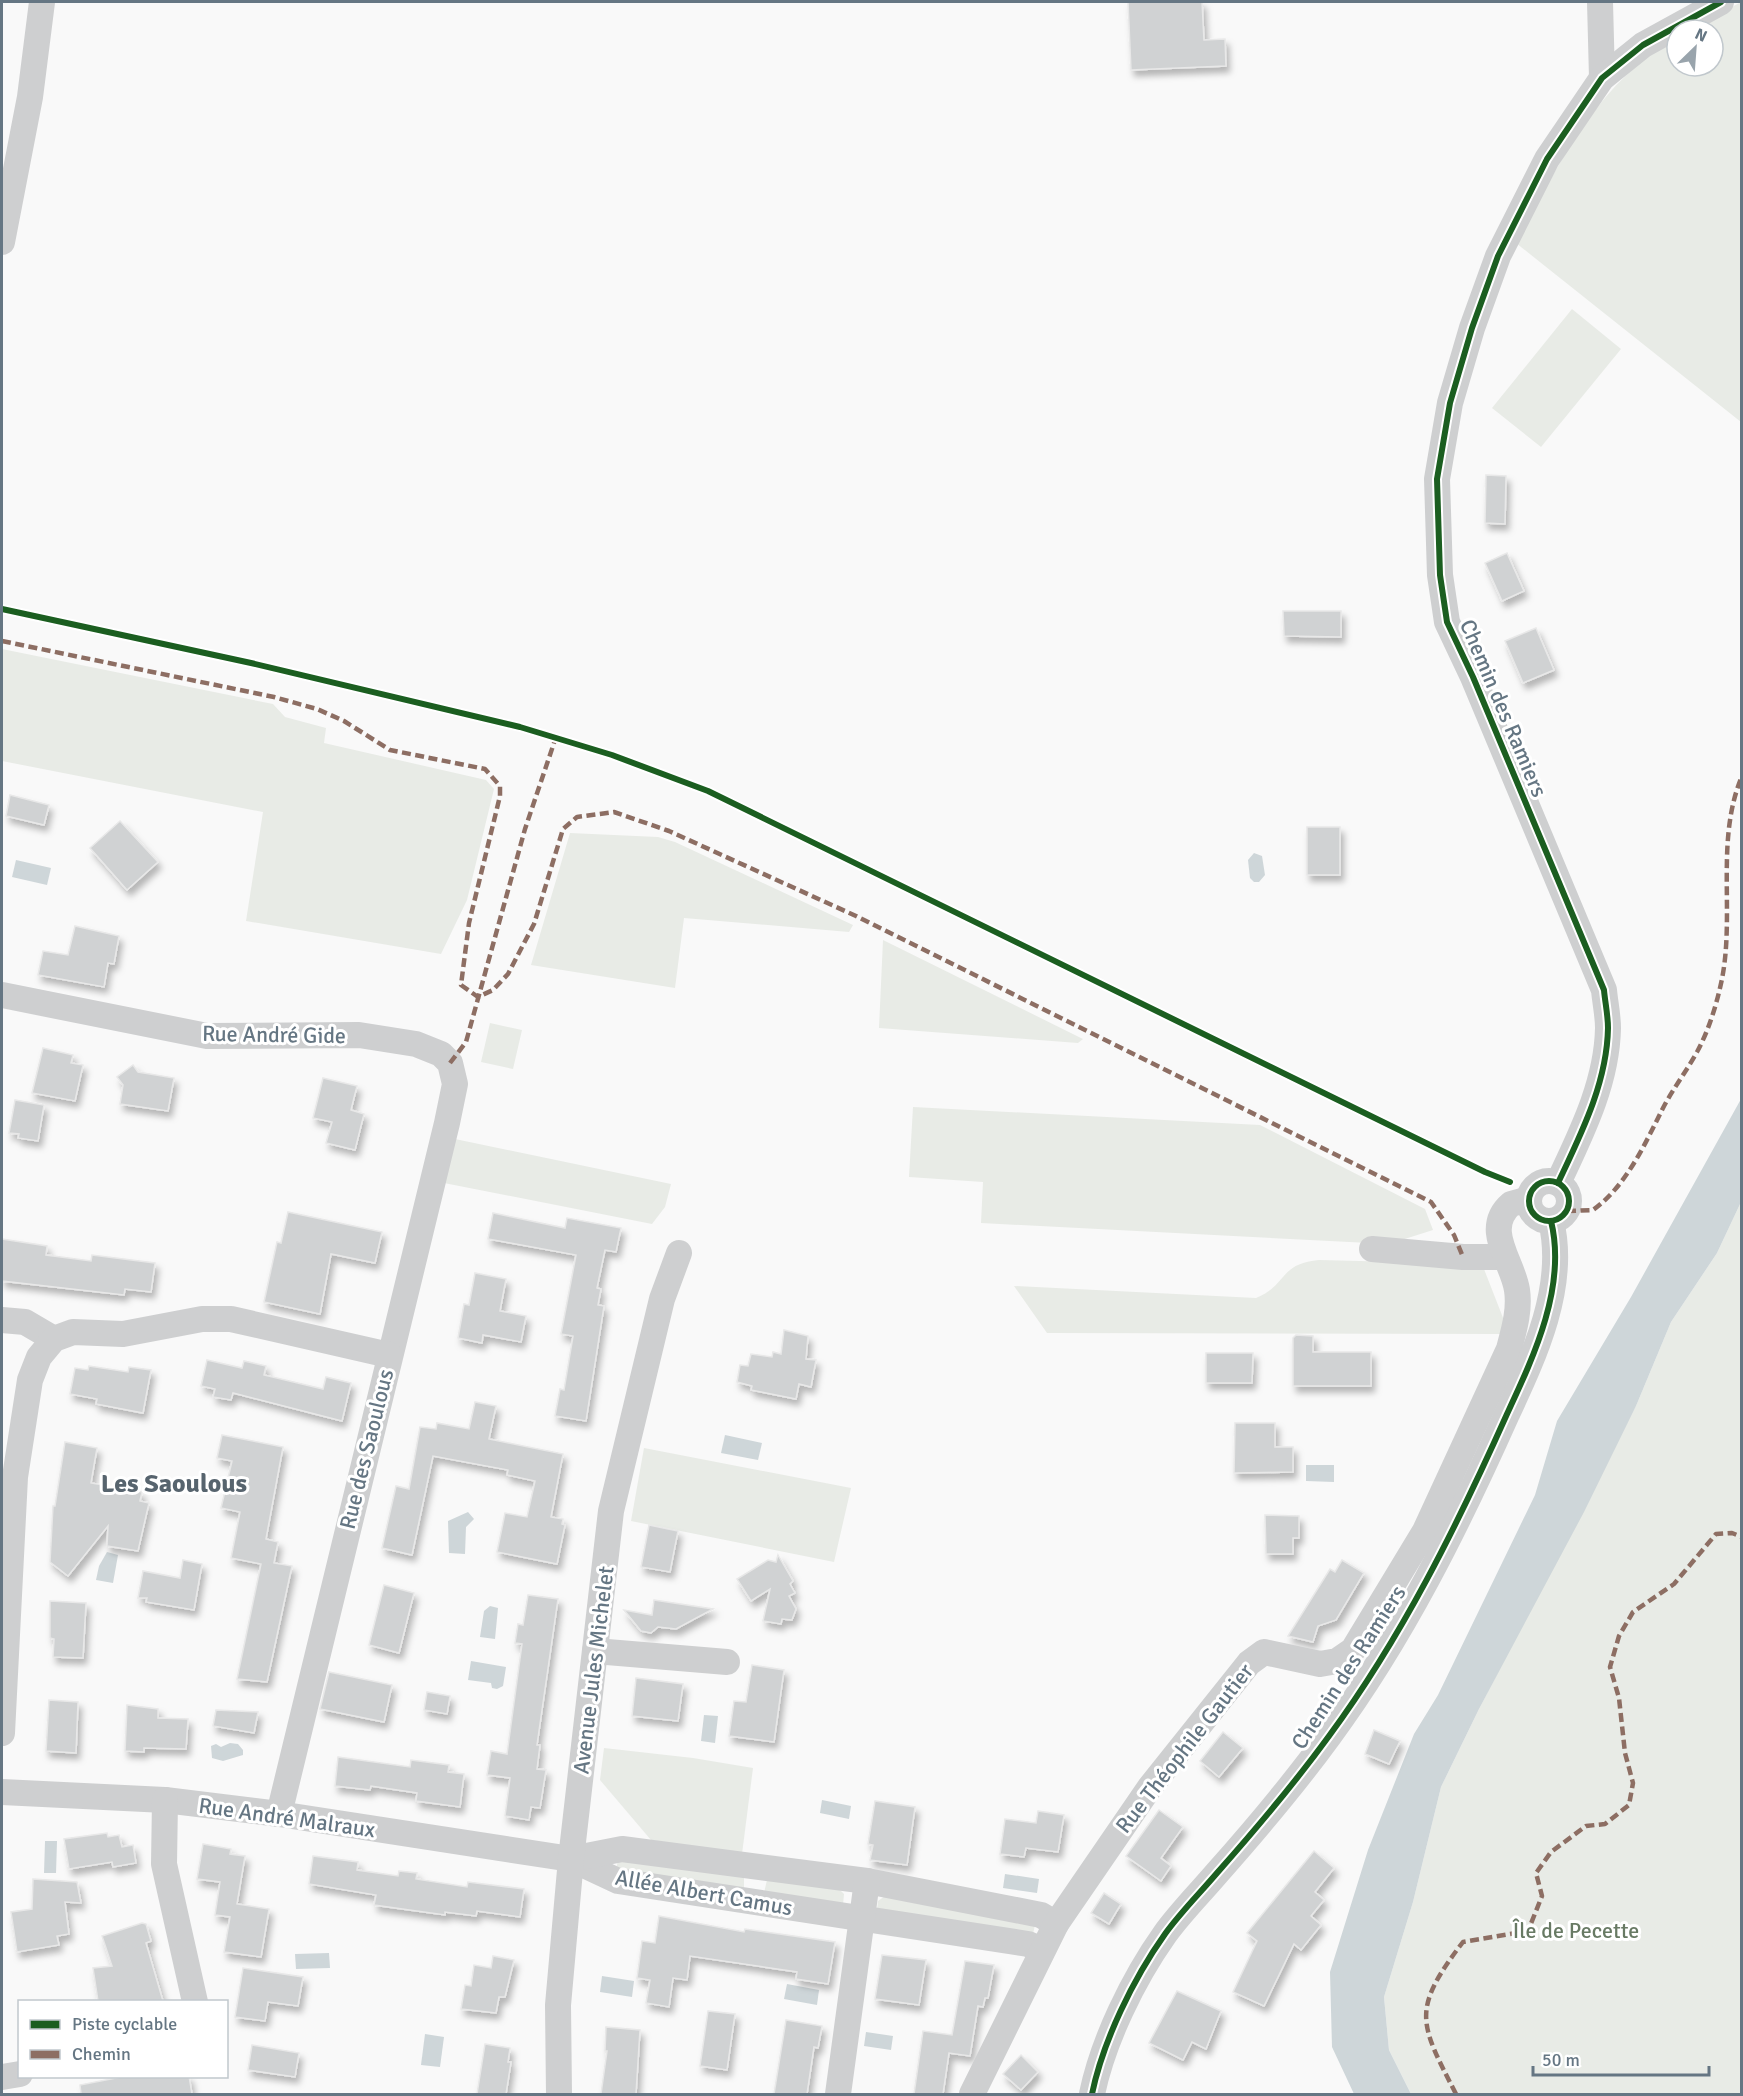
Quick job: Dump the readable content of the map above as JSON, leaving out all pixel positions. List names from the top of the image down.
{
  "streets": {
    "street": [
      "Chemin des Ramiers",
      "Rue André Gide",
      "Rue des Saoulous",
      "Avenue Jules Michelet",
      "Rue Théophile Gautier",
      "Rue André Malraux",
      "Allée Albert Camus"
    ]
  },
  "crossings": [
    ["Chemin des Ramiers", "Rue Théophile Gautier"],
    ["Rue André Gide", "Rue des Saoulous"],
    ["Rue des Saoulous", "Rue André Malraux"],
    ["Avenue Jules Michelet", "Rue André Malraux"],
    ["Avenue Jules Michelet", "Allée Albert Camus"],
    ["Rue Théophile Gautier", "Allée Albert Camus"],
    ["Rue André Malraux", "Allée Albert Camus"]
  ],
  "districts": ["Les Saoulous"],
  "parks": ["Île de Pecette"],
  "legend": ["Piste cyclable", "Chemin"],
  "scale_bar": "50 m",
  "north": "top right"
}
